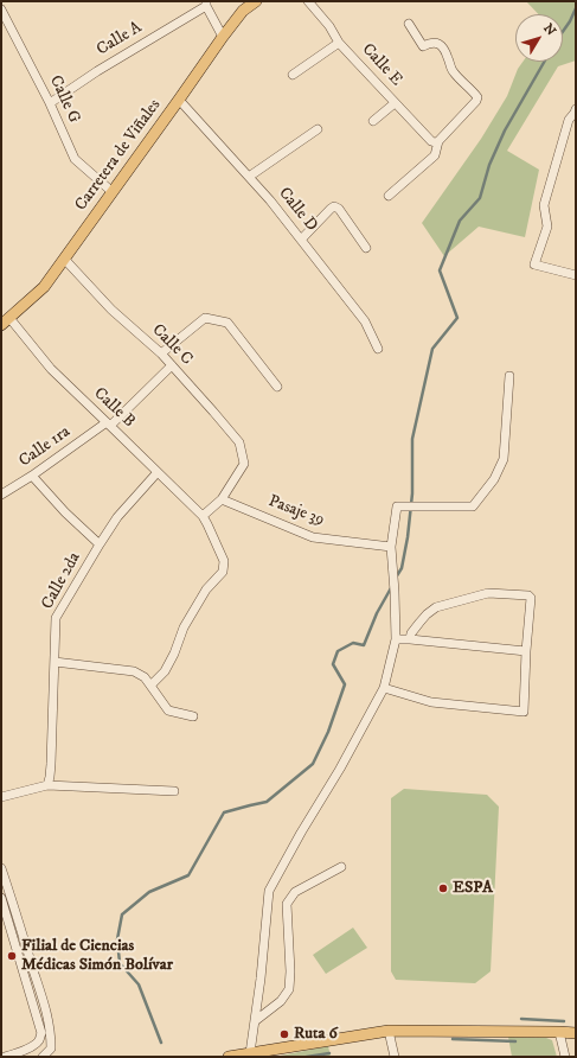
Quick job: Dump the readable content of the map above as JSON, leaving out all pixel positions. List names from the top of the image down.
{
  "streets": {
    "main road": ["Carretera de Viñales"],
    "street": [
      "Calle A",
      "Calle E",
      "Calle G",
      "Calle D",
      "Calle C",
      "Calle B",
      "Calle 1ra",
      "Pasaje 39",
      "Calle 2da"
    ]
  },
  "crossings": [
    ["Calle A", "Calle G"],
    ["Calle G", "Carretera de Viñales"],
    ["Carretera de Viñales", "Calle D"],
    ["Carretera de Viñales", "Calle C"],
    ["Carretera de Viñales", "Calle B"],
    ["Calle C", "Calle 1ra"],
    ["Calle C", "Pasaje 39"],
    ["Calle B", "Calle 1ra"],
    ["Calle B", "Calle 2da"]
  ],
  "places": ["ESPA", "Filial de Ciencias Médicas Simón Bolívar", "Ruta 6"],
  "north": "top right"
}
